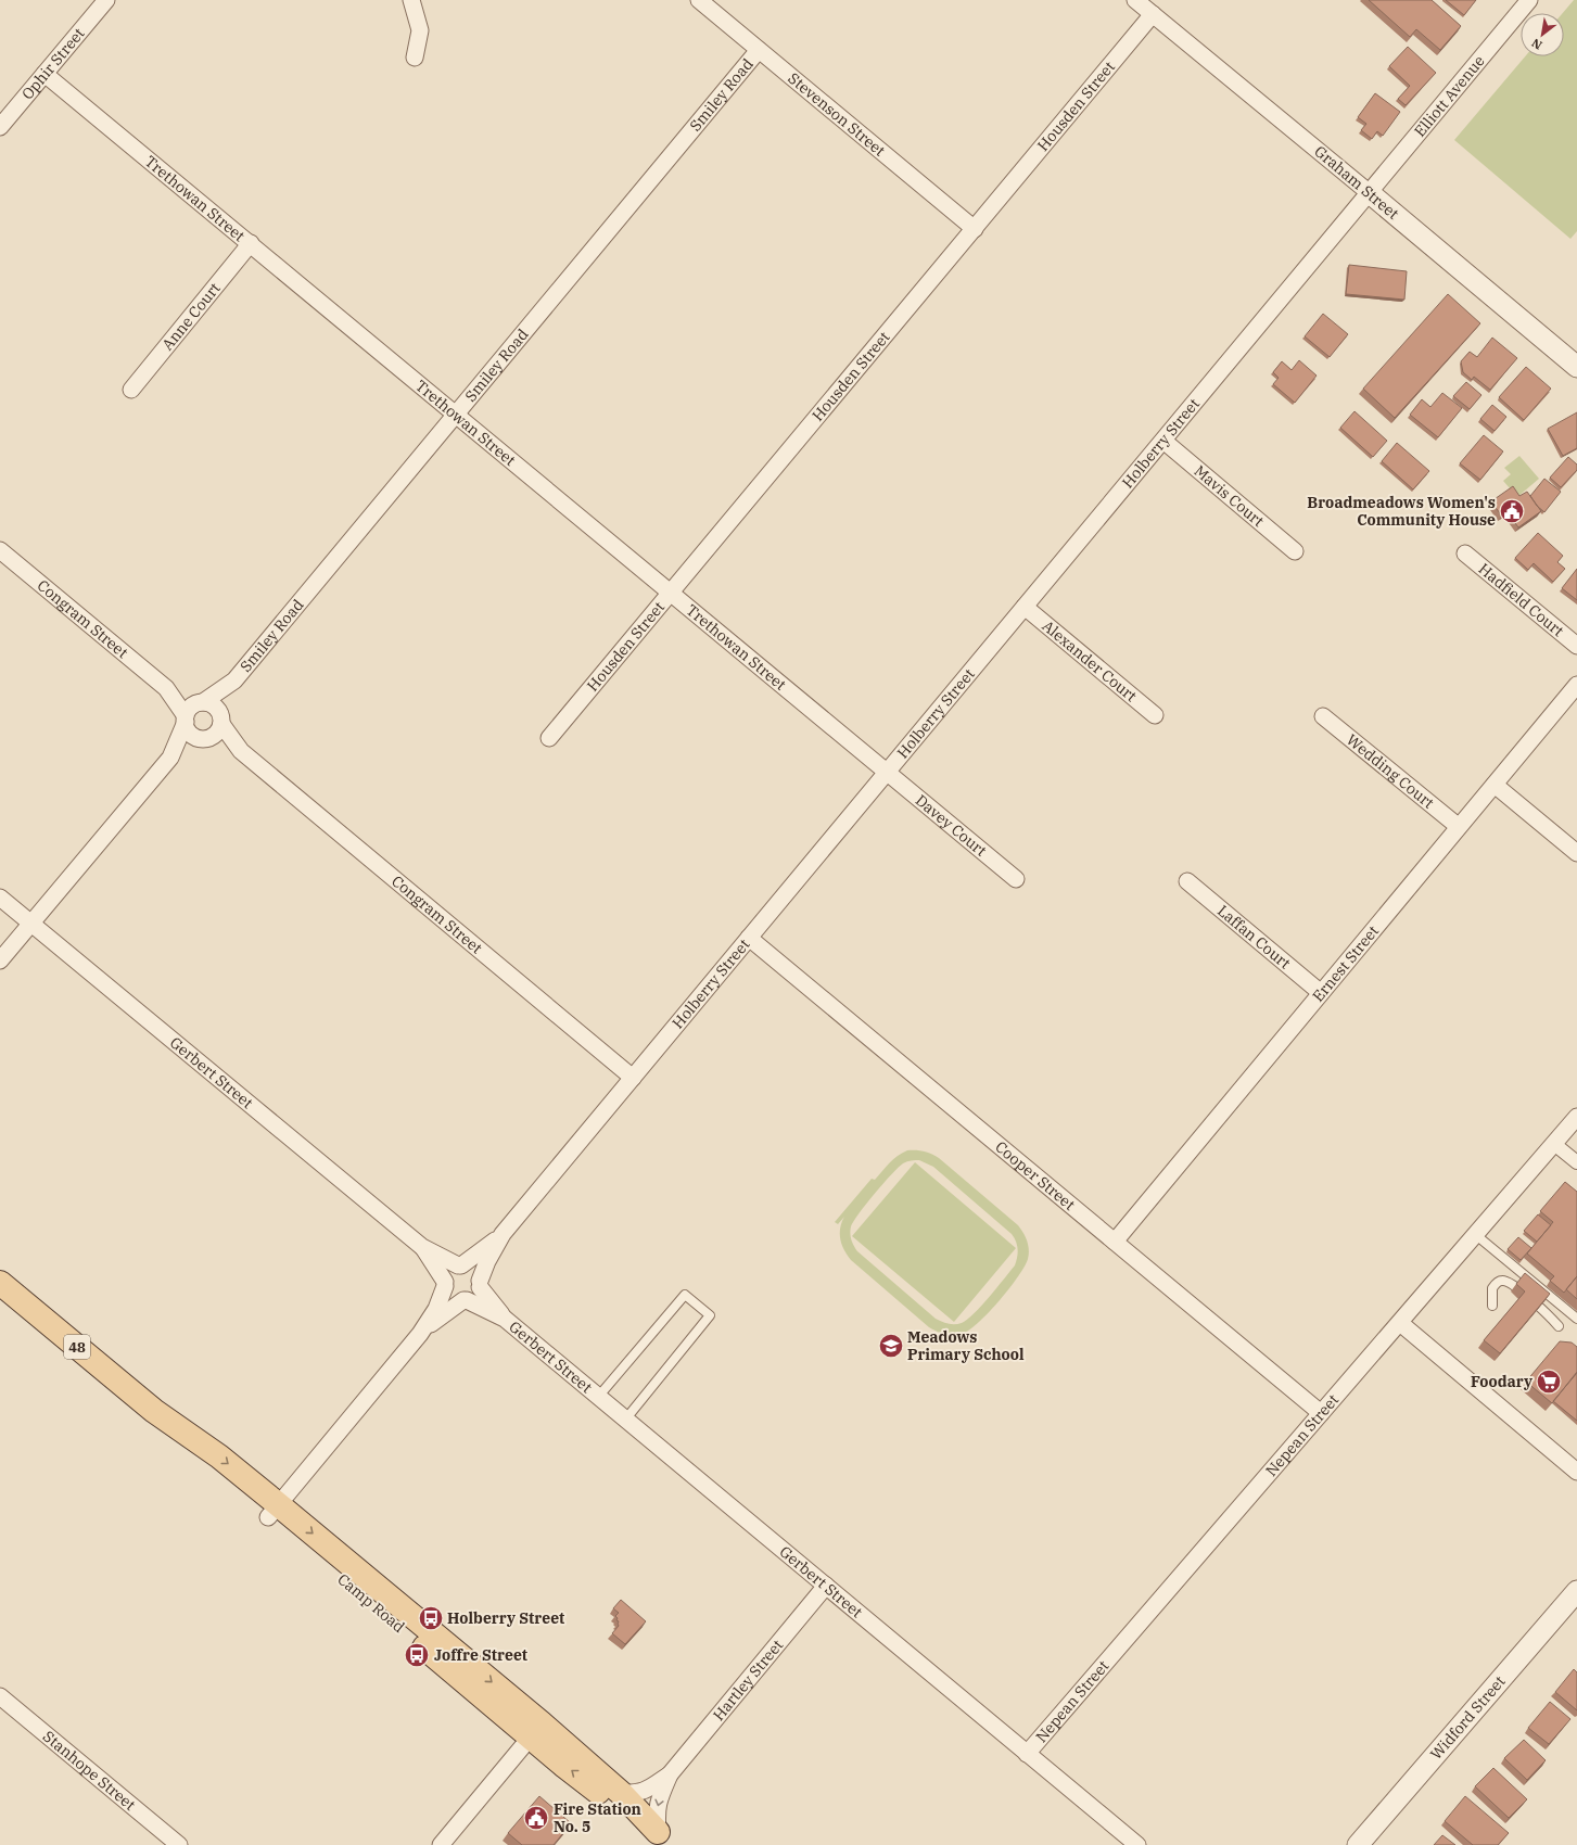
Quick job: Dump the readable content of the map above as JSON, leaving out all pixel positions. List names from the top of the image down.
{
  "streets": {
    "main road": ["48", "Camp Road"],
    "street": [
      "Ophir Street",
      "Smiley Road",
      "Elliott Avenue",
      "Housden Street",
      "Stevenson Street",
      "Graham Street",
      "Trethowan Street",
      "Anne Court",
      "Holberry Street",
      "Mavis Court",
      "Hadfield Court",
      "Congram Street",
      "Alexander Court",
      "Wedding Court",
      "Davey Court",
      "Laffan Court",
      "Ernest Street",
      "Gerbert Street",
      "Cooper Street",
      "Nepean Street",
      "Hartley Street",
      "Widford Street",
      "Stanhope Street"
    ]
  },
  "crossings": [
    ["Ophir Street", "Trethowan Street"],
    ["Smiley Road", "Stevenson Street"],
    ["Smiley Road", "Trethowan Street"],
    ["Smiley Road", "Congram Street"],
    ["Elliott Avenue", "Graham Street"],
    ["Elliott Avenue", "Holberry Street"],
    ["Housden Street", "Stevenson Street"],
    ["Housden Street", "Graham Street"],
    ["Housden Street", "Trethowan Street"],
    ["Graham Street", "Holberry Street"],
    ["Trethowan Street", "Anne Court"],
    ["Trethowan Street", "Holberry Street"],
    ["Trethowan Street", "Davey Court"],
    ["Holberry Street", "Mavis Court"],
    ["Holberry Street", "Congram Street"],
    ["Holberry Street", "Alexander Court"],
    ["Holberry Street", "Davey Court"],
    ["Holberry Street", "Gerbert Street"],
    ["Holberry Street", "Cooper Street"],
    ["Wedding Court", "Ernest Street"],
    ["Laffan Court", "Ernest Street"],
    ["Ernest Street", "Cooper Street"],
    ["Gerbert Street", "Nepean Street"],
    ["Gerbert Street", "Hartley Street"],
    ["Cooper Street", "Nepean Street"],
    ["Camp Road", "Hartley Street"]
  ],
  "places": {
    "public building": ["Broadmeadows Women's Community House", "Fire Station No. 5"],
    "school or university": ["Meadows Primary School"],
    "supermarket": ["Foodary"],
    "bus stop": ["Holberry Street", "Joffre Street"]
  },
  "north": "bottom left"
}
